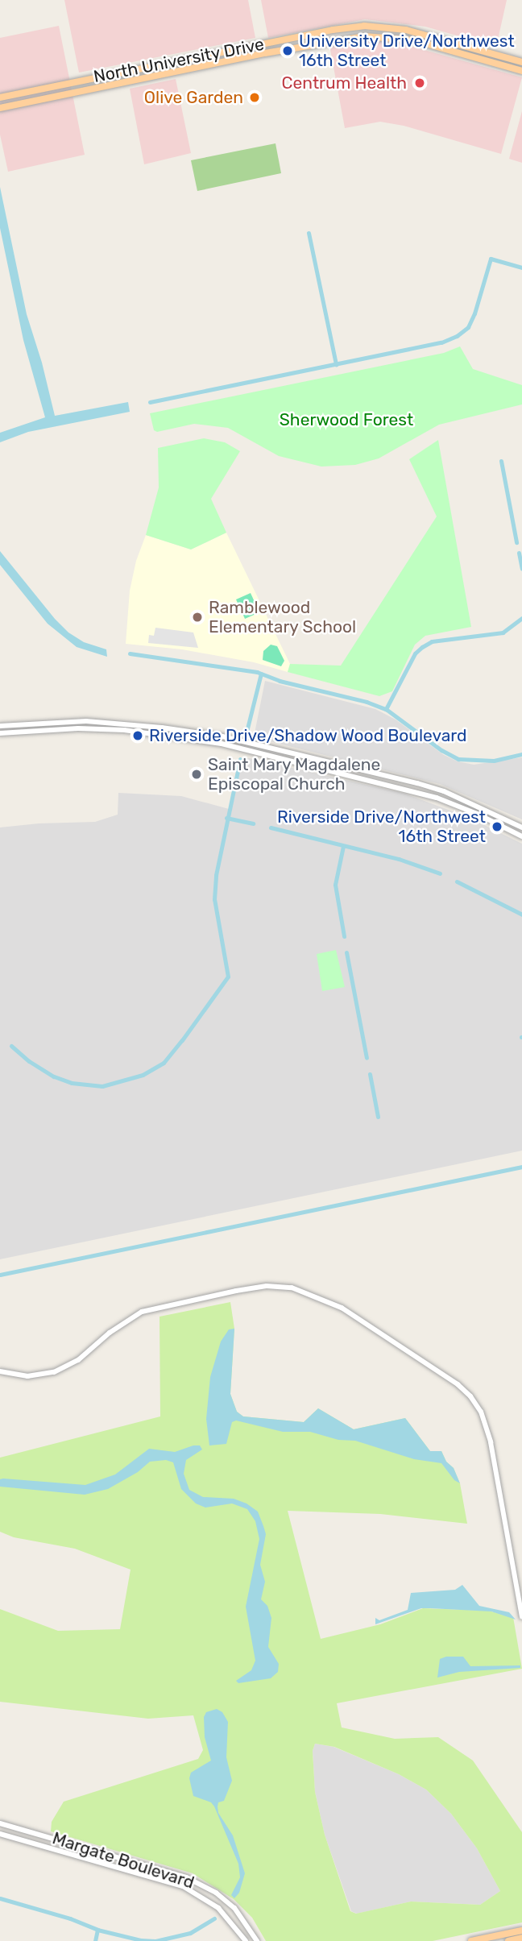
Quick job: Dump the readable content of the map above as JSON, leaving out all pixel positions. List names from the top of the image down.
{
  "streets": {
    "main road": ["North University Drive"],
    "street": ["Margate Boulevard"]
  },
  "parks": ["Sherwood Forest"],
  "places": [
    "University Drive/Northwest 16th Street",
    "Centrum Health",
    "Olive Garden",
    "Ramblewood Elementary School",
    "Riverside Drive/Shadow Wood Boulevard",
    "Saint Mary Magdalene Episcopal Church",
    "Riverside Drive/Northwest 16th Street"
  ]
}
